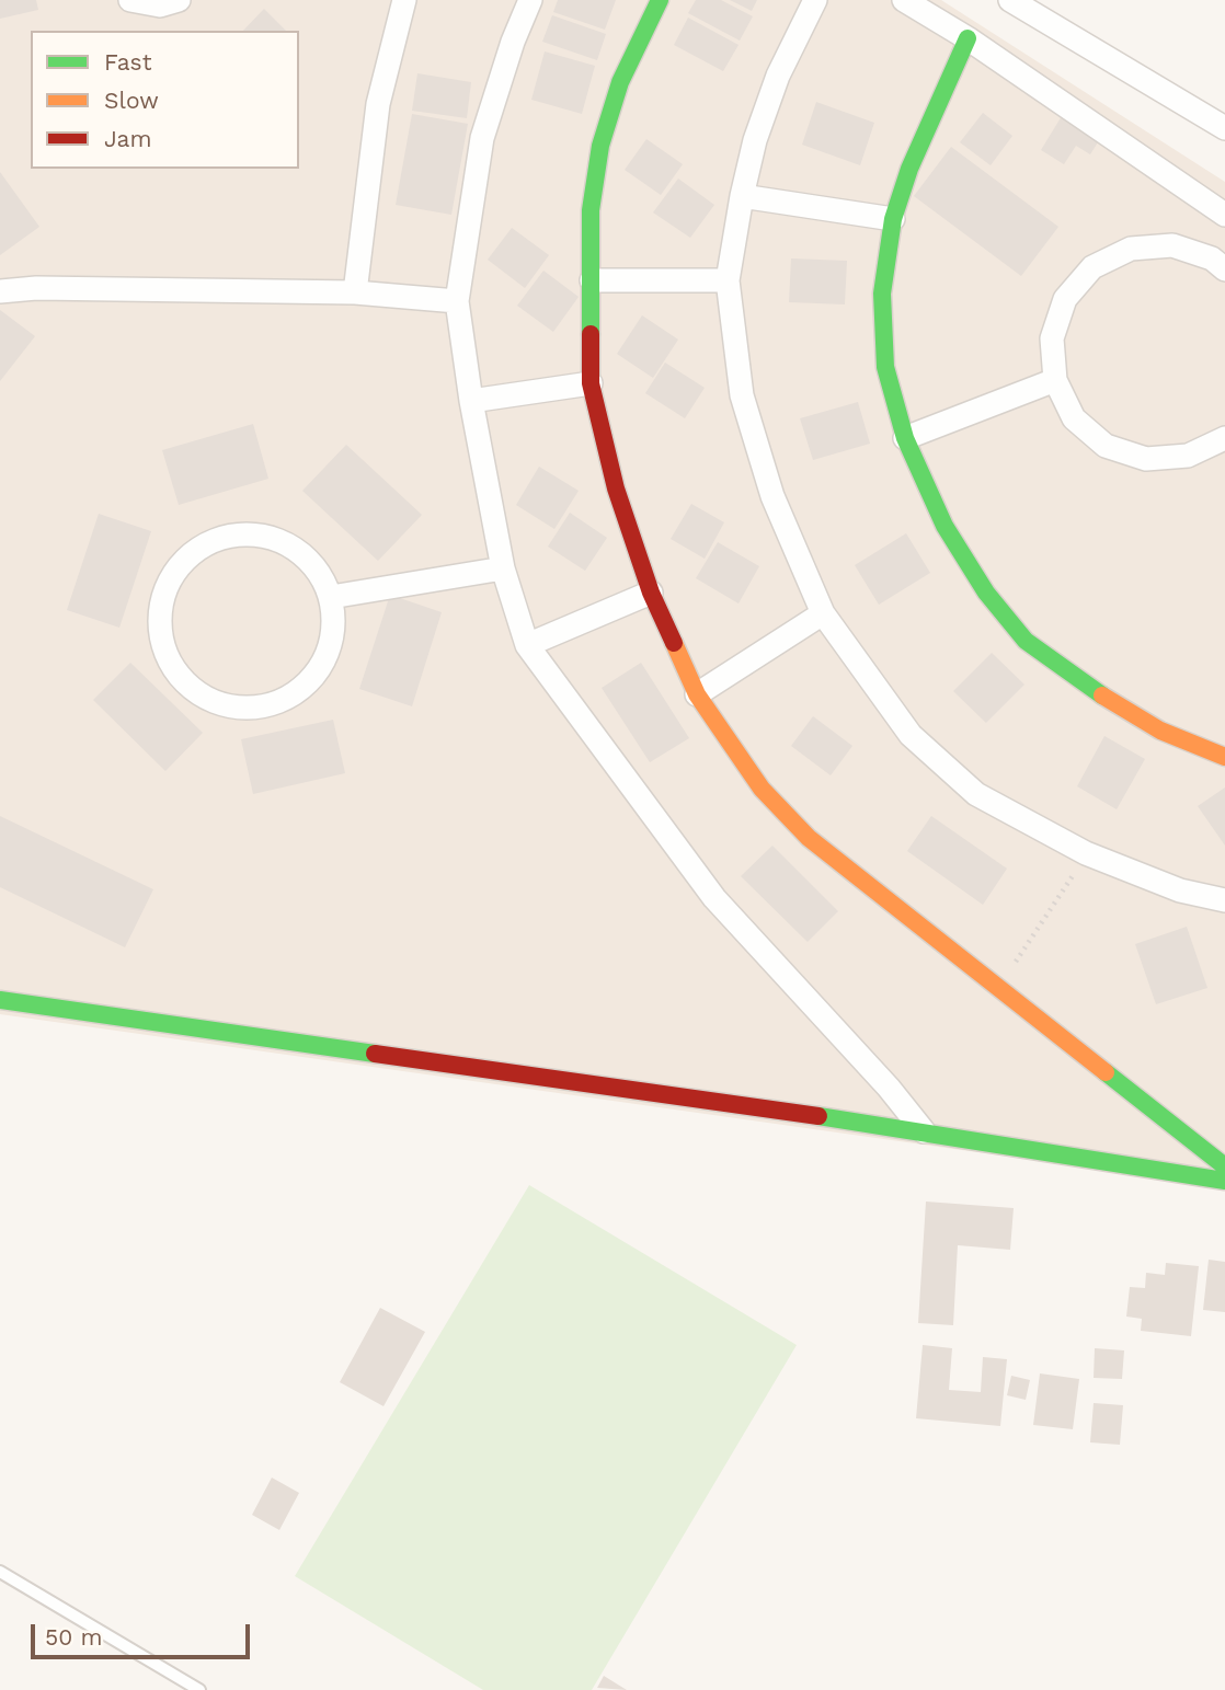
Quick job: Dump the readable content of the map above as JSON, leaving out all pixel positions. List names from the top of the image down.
{
  "legend": ["Fast", "Slow", "Jam"],
  "scale_bar": "50 m"
}
